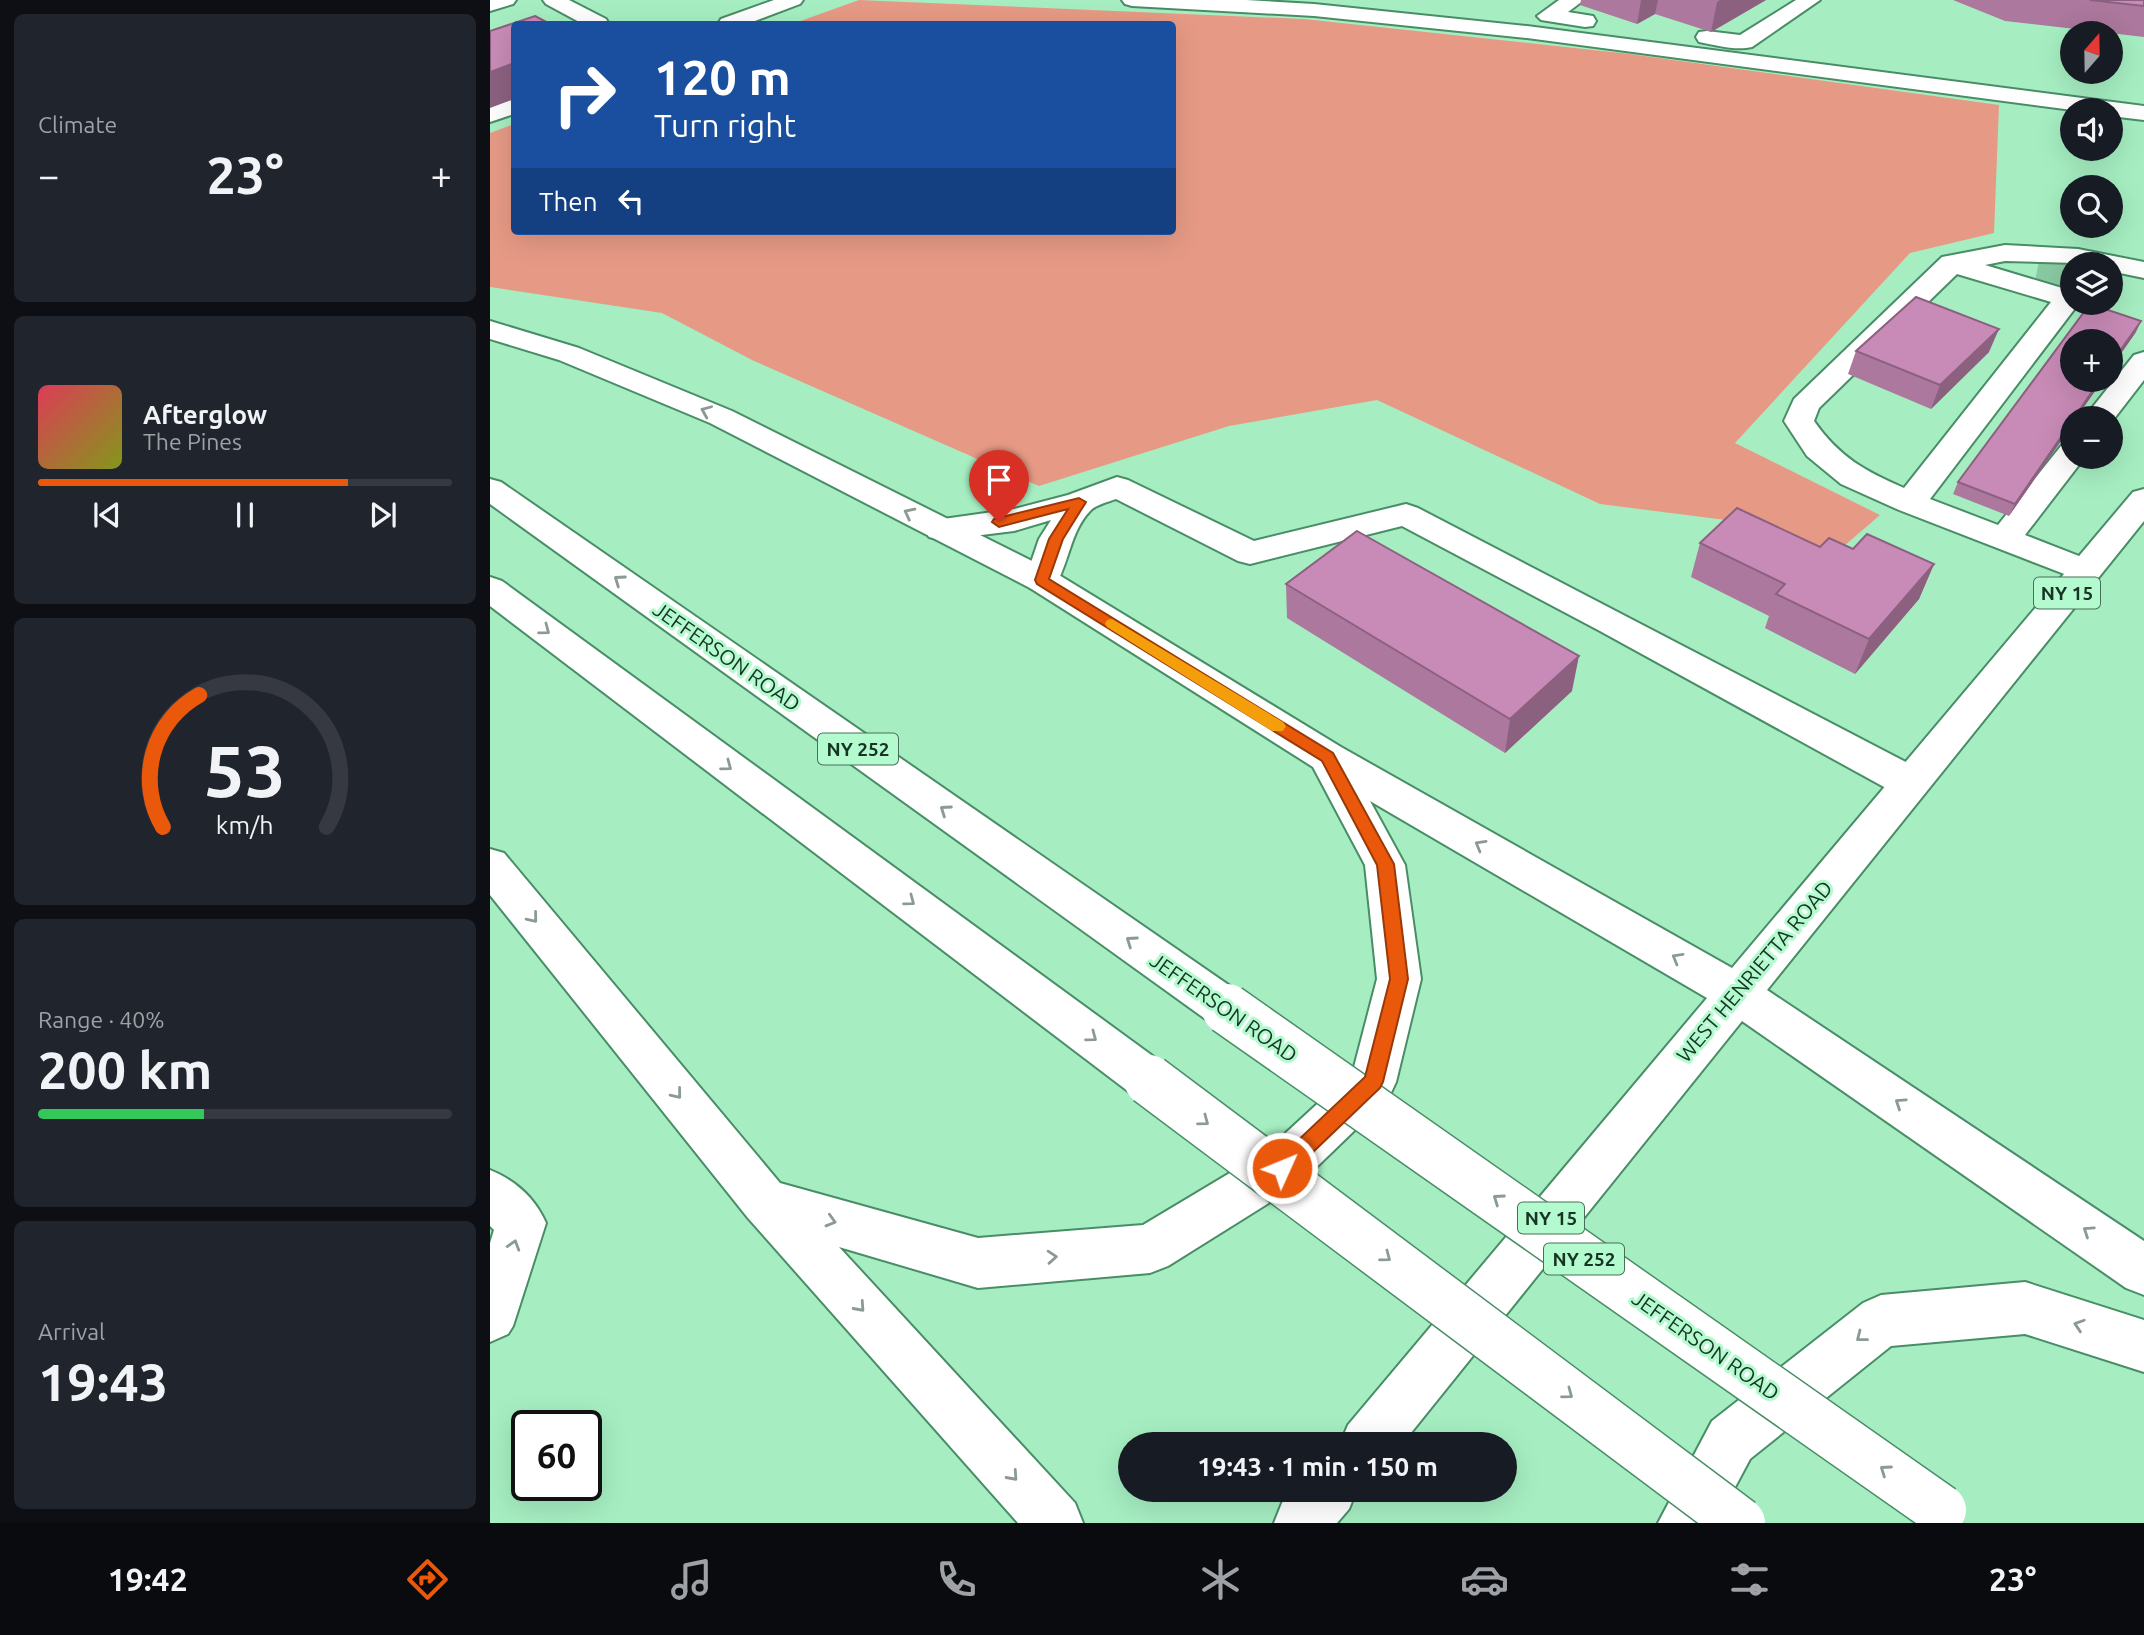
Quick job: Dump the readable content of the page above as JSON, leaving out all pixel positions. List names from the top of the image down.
{
  "streets": {
    "main road": [
      "NY 15",
      "JEFFERSON ROAD",
      "NY 252",
      "WEST HENRIETTA ROAD"
    ]
  },
  "north": "top",
  "page": {
    "tile": [
      "Climate",
      ["Range · 40%", "200 km"],
      ["Arrival", "19:43"]
    ],
    "map_buttons": ["+", "−"],
    "turn": ["120 m", "Turn right"],
    "heat": ["−", "23°", "+"],
    "then": "Then",
    "song": ["Afterglow", "The Pines"],
    "limit": "60",
    "trip": "19:43 · 1 min · 150 m",
    "tabs": ["19:42", "23°"],
    "gauge": ["53", "km/h"]
  }
}
